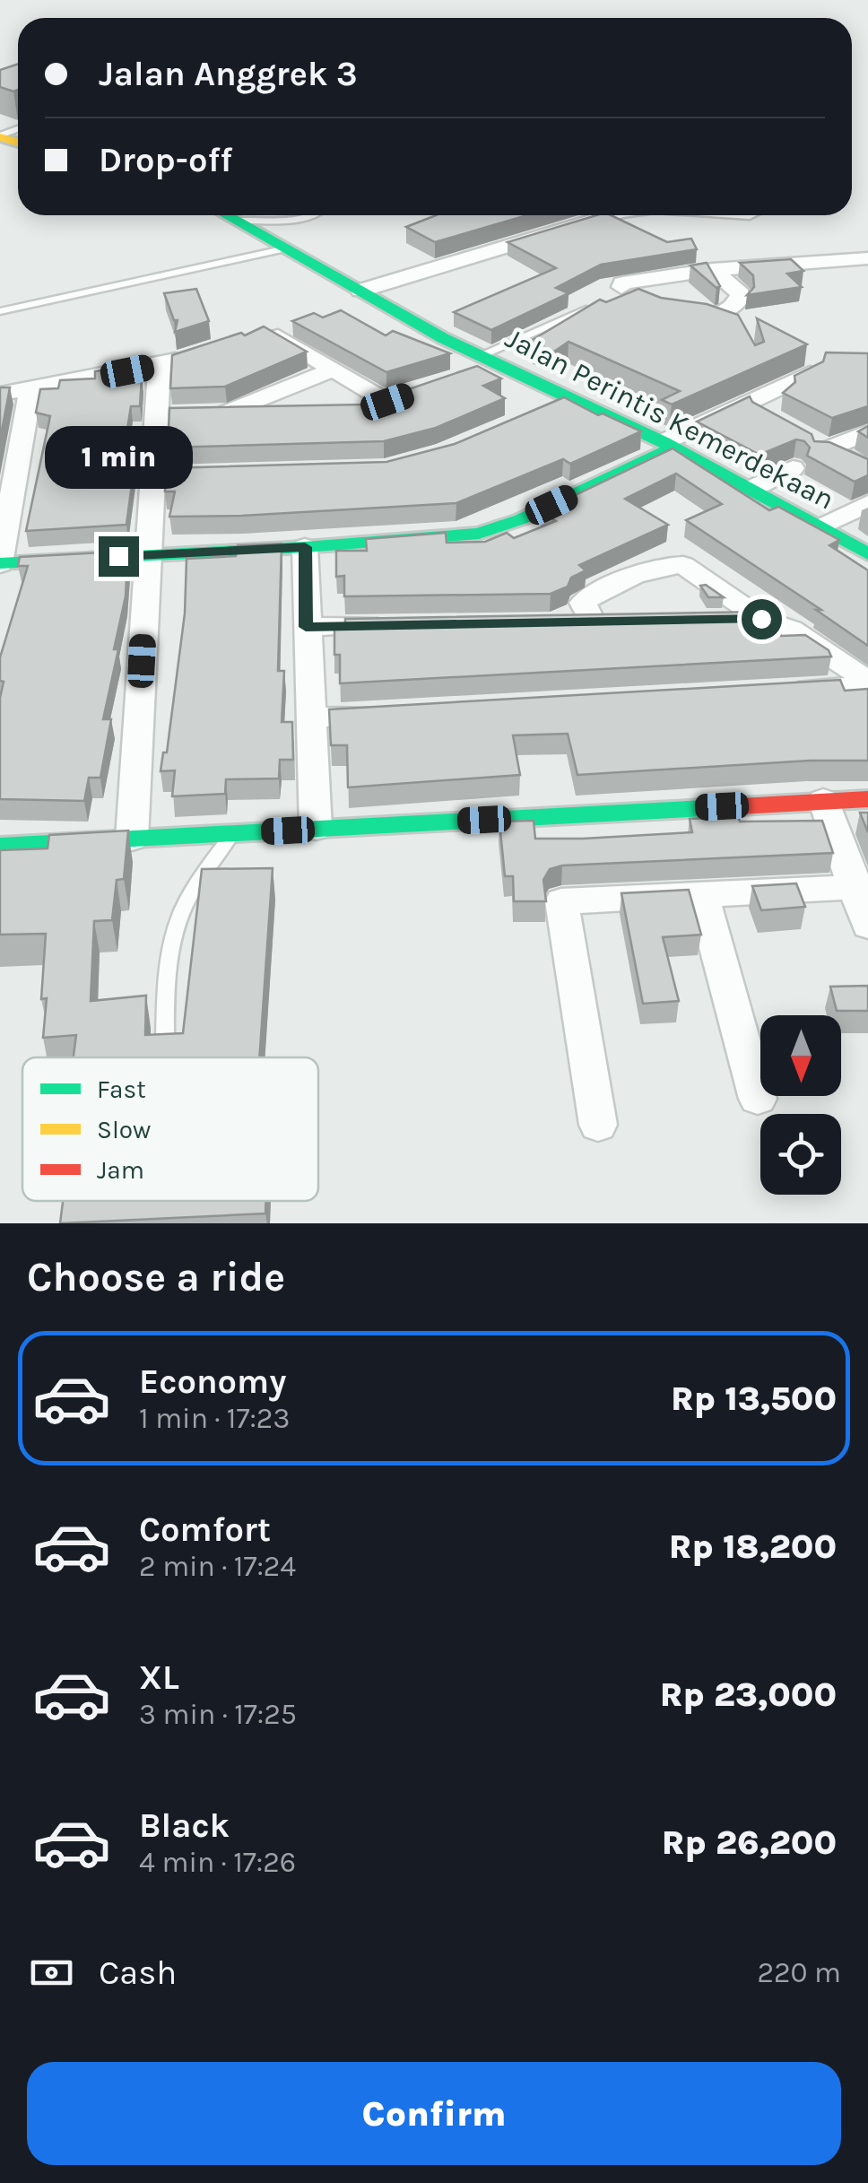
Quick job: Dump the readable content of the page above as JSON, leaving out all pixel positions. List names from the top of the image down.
{
  "streets": {
    "street": ["Jalan Perintis Kemerdekaan"]
  },
  "legend": ["Fast", "Slow", "Jam"],
  "north": "bottom",
  "page": {
    "banner": ["Jalan Anggrek 3", "Drop-off"],
    "bubble": "1 min",
    "heading": "Choose a ride",
    "list": [
      {
        "name": "Economy",
        "note": "1 min · 17:23",
        "value": "Rp 13,500"
      },
      {
        "name": "Comfort",
        "note": "2 min · 17:24",
        "value": "Rp 18,200"
      },
      {
        "name": "XL",
        "note": "3 min · 17:25",
        "value": "Rp 23,000"
      },
      {
        "name": "Black",
        "note": "4 min · 17:26",
        "value": "Rp 26,200"
      }
    ],
    "pay": ["Cash", "220 m"],
    "buttons": "Confirm"
  }
}
